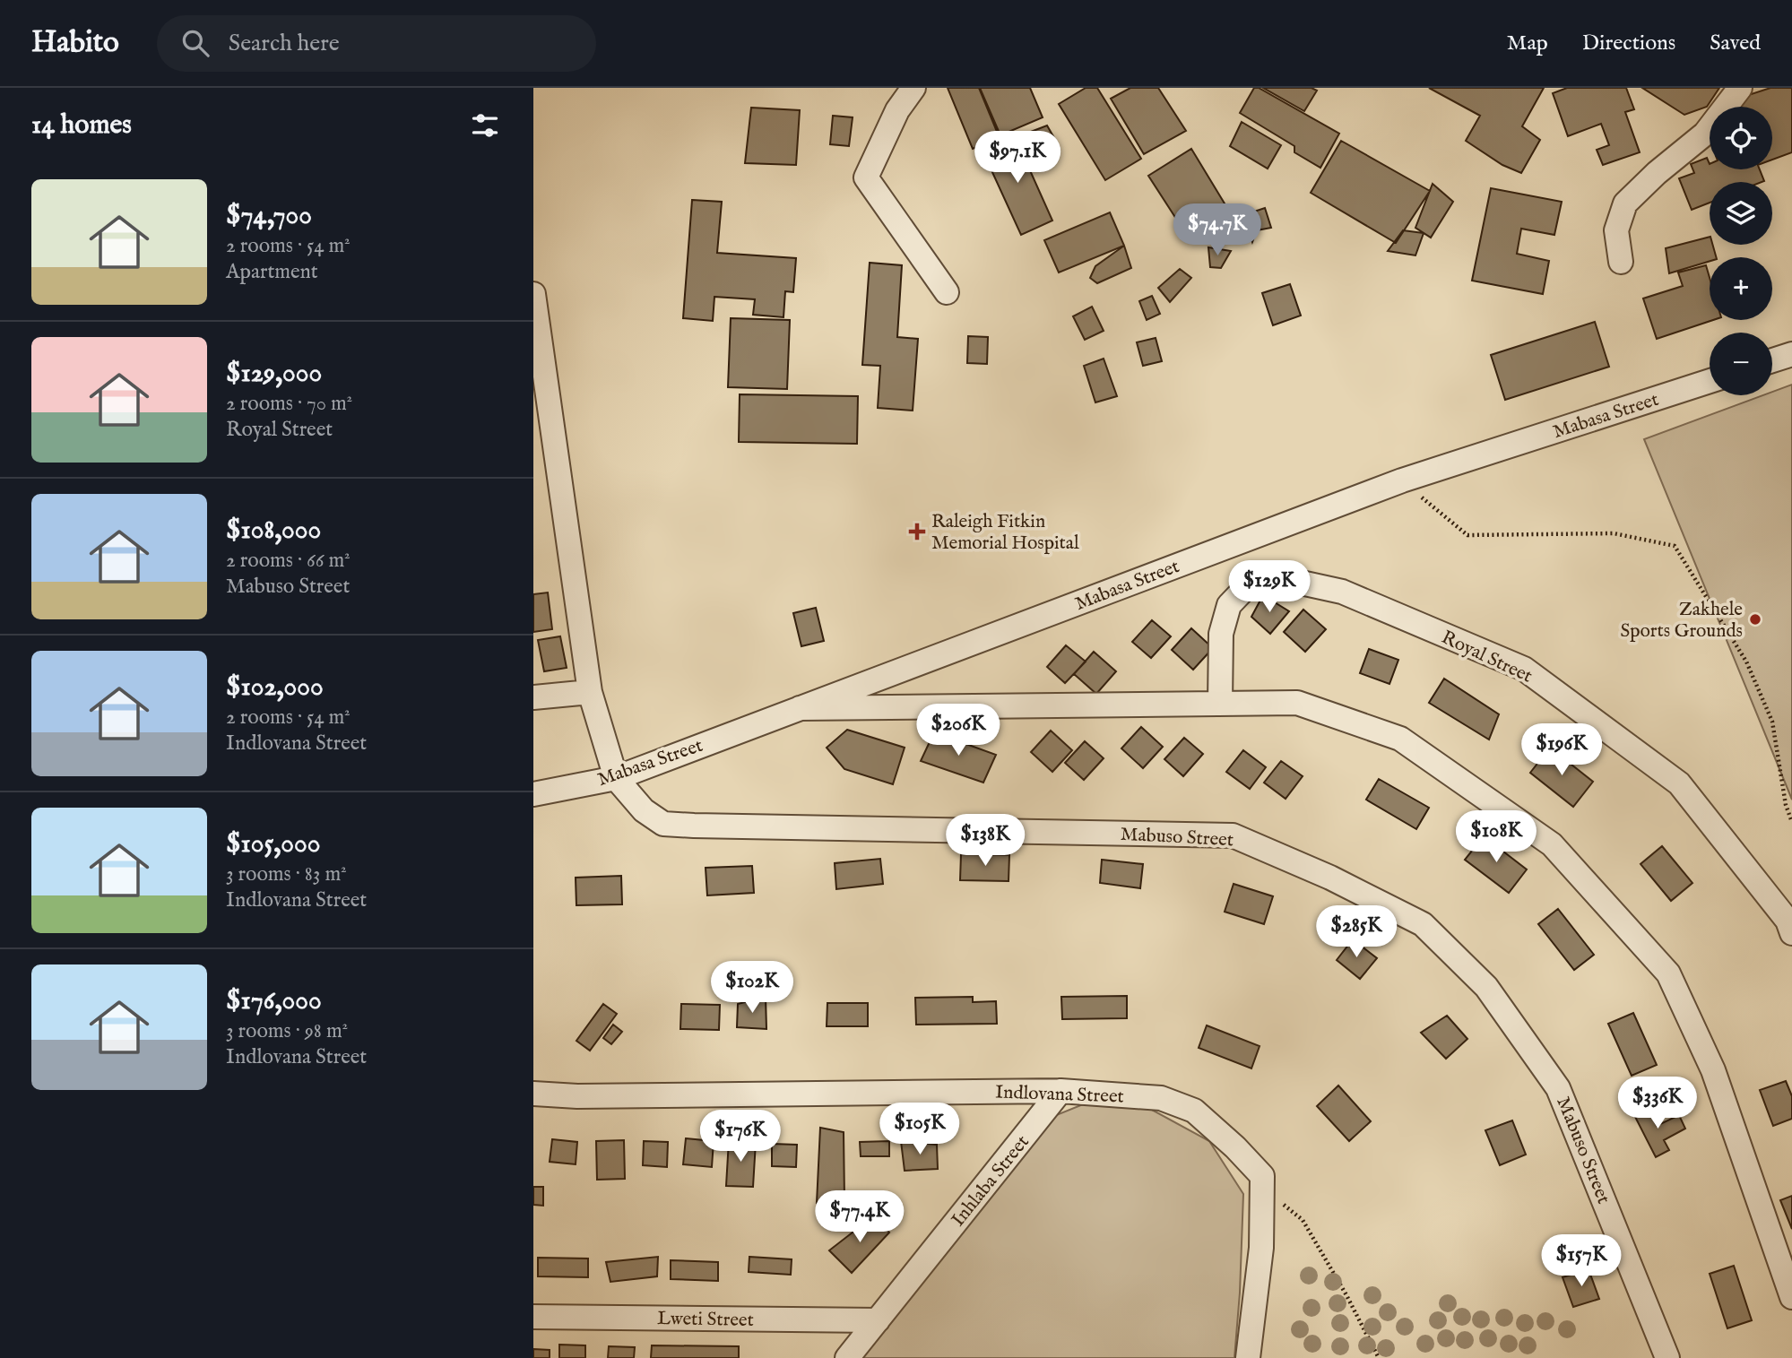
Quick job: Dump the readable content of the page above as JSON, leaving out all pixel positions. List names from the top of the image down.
{
  "streets": {
    "street": [
      "Mabasa Street",
      "Royal Street",
      "Mabuso Street",
      "Indlovana Street",
      "Inhlaba Street",
      "Lweti Street"
    ]
  },
  "crossings": [
    ["Mabasa Street", "Mabuso Street"],
    ["Indlovana Street", "Inhlaba Street"],
    ["Inhlaba Street", "Lweti Street"]
  ],
  "places": {
    "health": ["Raleigh Fitkin Memorial Hospital"],
    "other": ["Zakhele Sports Grounds"]
  },
  "page": {
    "header": "Habito",
    "search": "Search here",
    "nav": ["Map", "Directions", "Saved"],
    "heading": "14 homes",
    "map_buttons": ["+", "−"],
    "price": [
      "$97.1K",
      "$74.7K",
      "$129K",
      "$206K",
      "$196K",
      "$108K",
      "$138K",
      "$285K",
      "$102K",
      "$336K",
      "$105K",
      "$176K",
      "$77.4K",
      "$157K"
    ],
    "list": [
      {
        "name": "$74,700",
        "note": "2 rooms · 54 m² · Apartment"
      },
      {
        "name": "$129,000",
        "note": "2 rooms · 70 m² · Royal Street"
      },
      {
        "name": "$108,000",
        "note": "2 rooms · 66 m² · Mabuso Street"
      },
      {
        "name": "$102,000",
        "note": "2 rooms · 54 m² · Indlovana Street"
      },
      {
        "name": "$105,000",
        "note": "3 rooms · 83 m² · Indlovana Street"
      },
      {
        "name": "$176,000",
        "note": "3 rooms · 98 m² · Indlovana Street"
      }
    ]
  }
}
